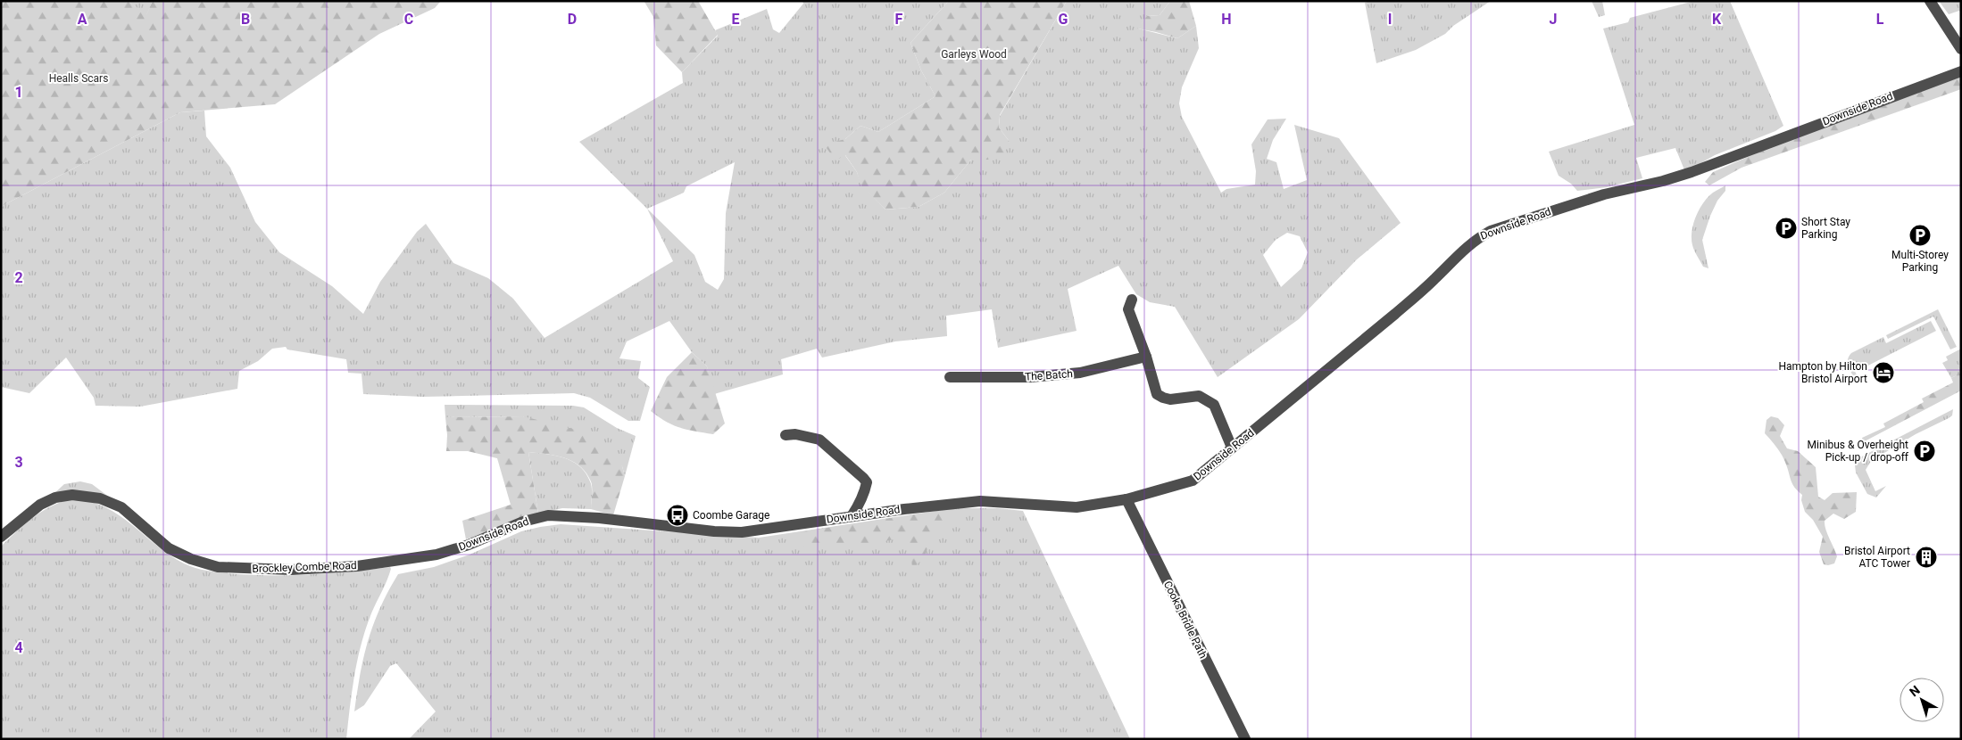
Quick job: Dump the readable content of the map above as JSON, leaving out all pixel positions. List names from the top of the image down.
{
  "streets": {
    "street": [
      "Downside Road",
      "The Batch",
      "Brockley Combe Road",
      "Cooks Bridle Path"
    ]
  },
  "crossings": [
    ["Downside Road", "Brockley Combe Road"],
    ["Downside Road", "Cooks Bridle Path"]
  ],
  "parks": ["Garleys Wood", "Healls Scars"],
  "places": {
    "parking": ["Short Stay Parking", "Multi-Storey Parking", "Minibus & Overheight Pick-up / drop-off"],
    "hotel": ["Hampton by Hilton Bristol Airport"],
    "bus stop": ["Coombe Garage"],
    "building": ["Bristol Airport ATC Tower"]
  },
  "north": "top left",
  "grid": {
    "columns": [
      "A",
      "B",
      "C",
      "D",
      "E",
      "F",
      "G",
      "H",
      "I",
      "J",
      "K",
      "L"
    ],
    "rows": [
      "1",
      "2",
      "3",
      "4"
    ]
  }
}
